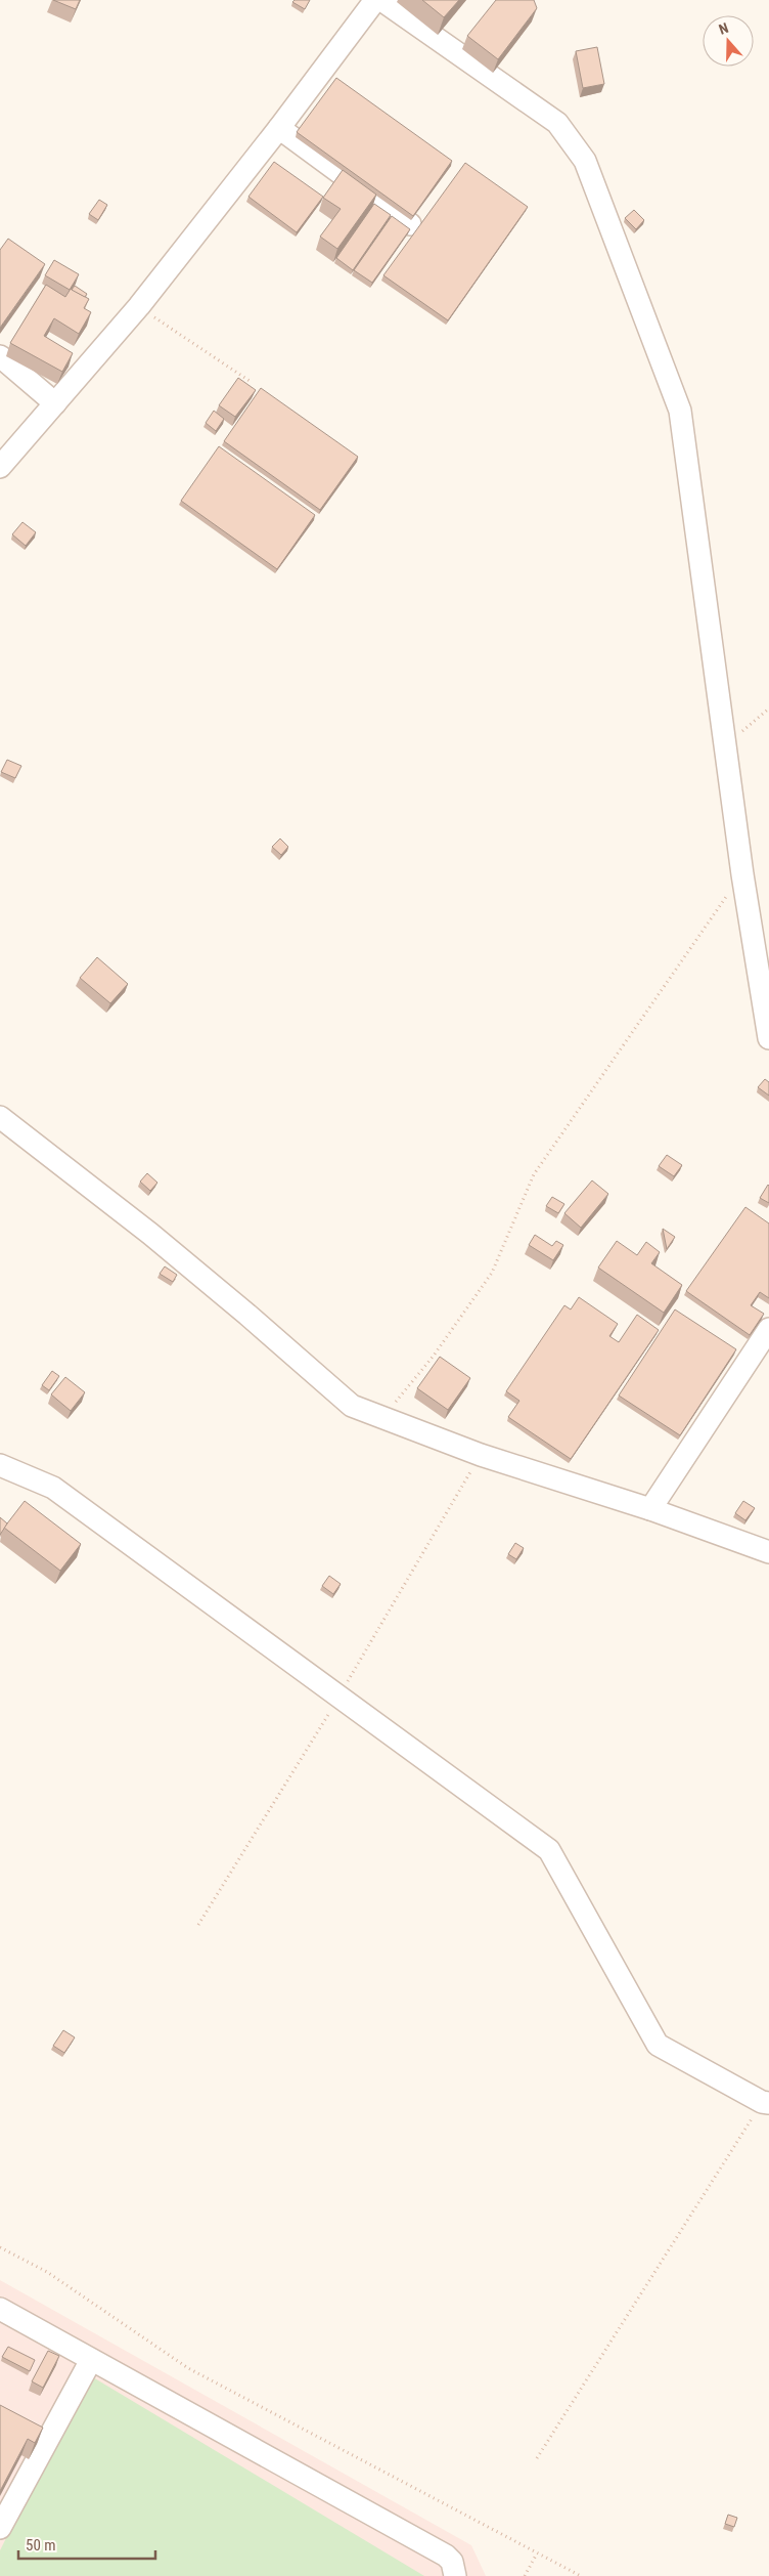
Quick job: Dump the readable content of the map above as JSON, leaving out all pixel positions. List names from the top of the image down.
{
  "scale_bar": "50 m",
  "north": "top"
}
